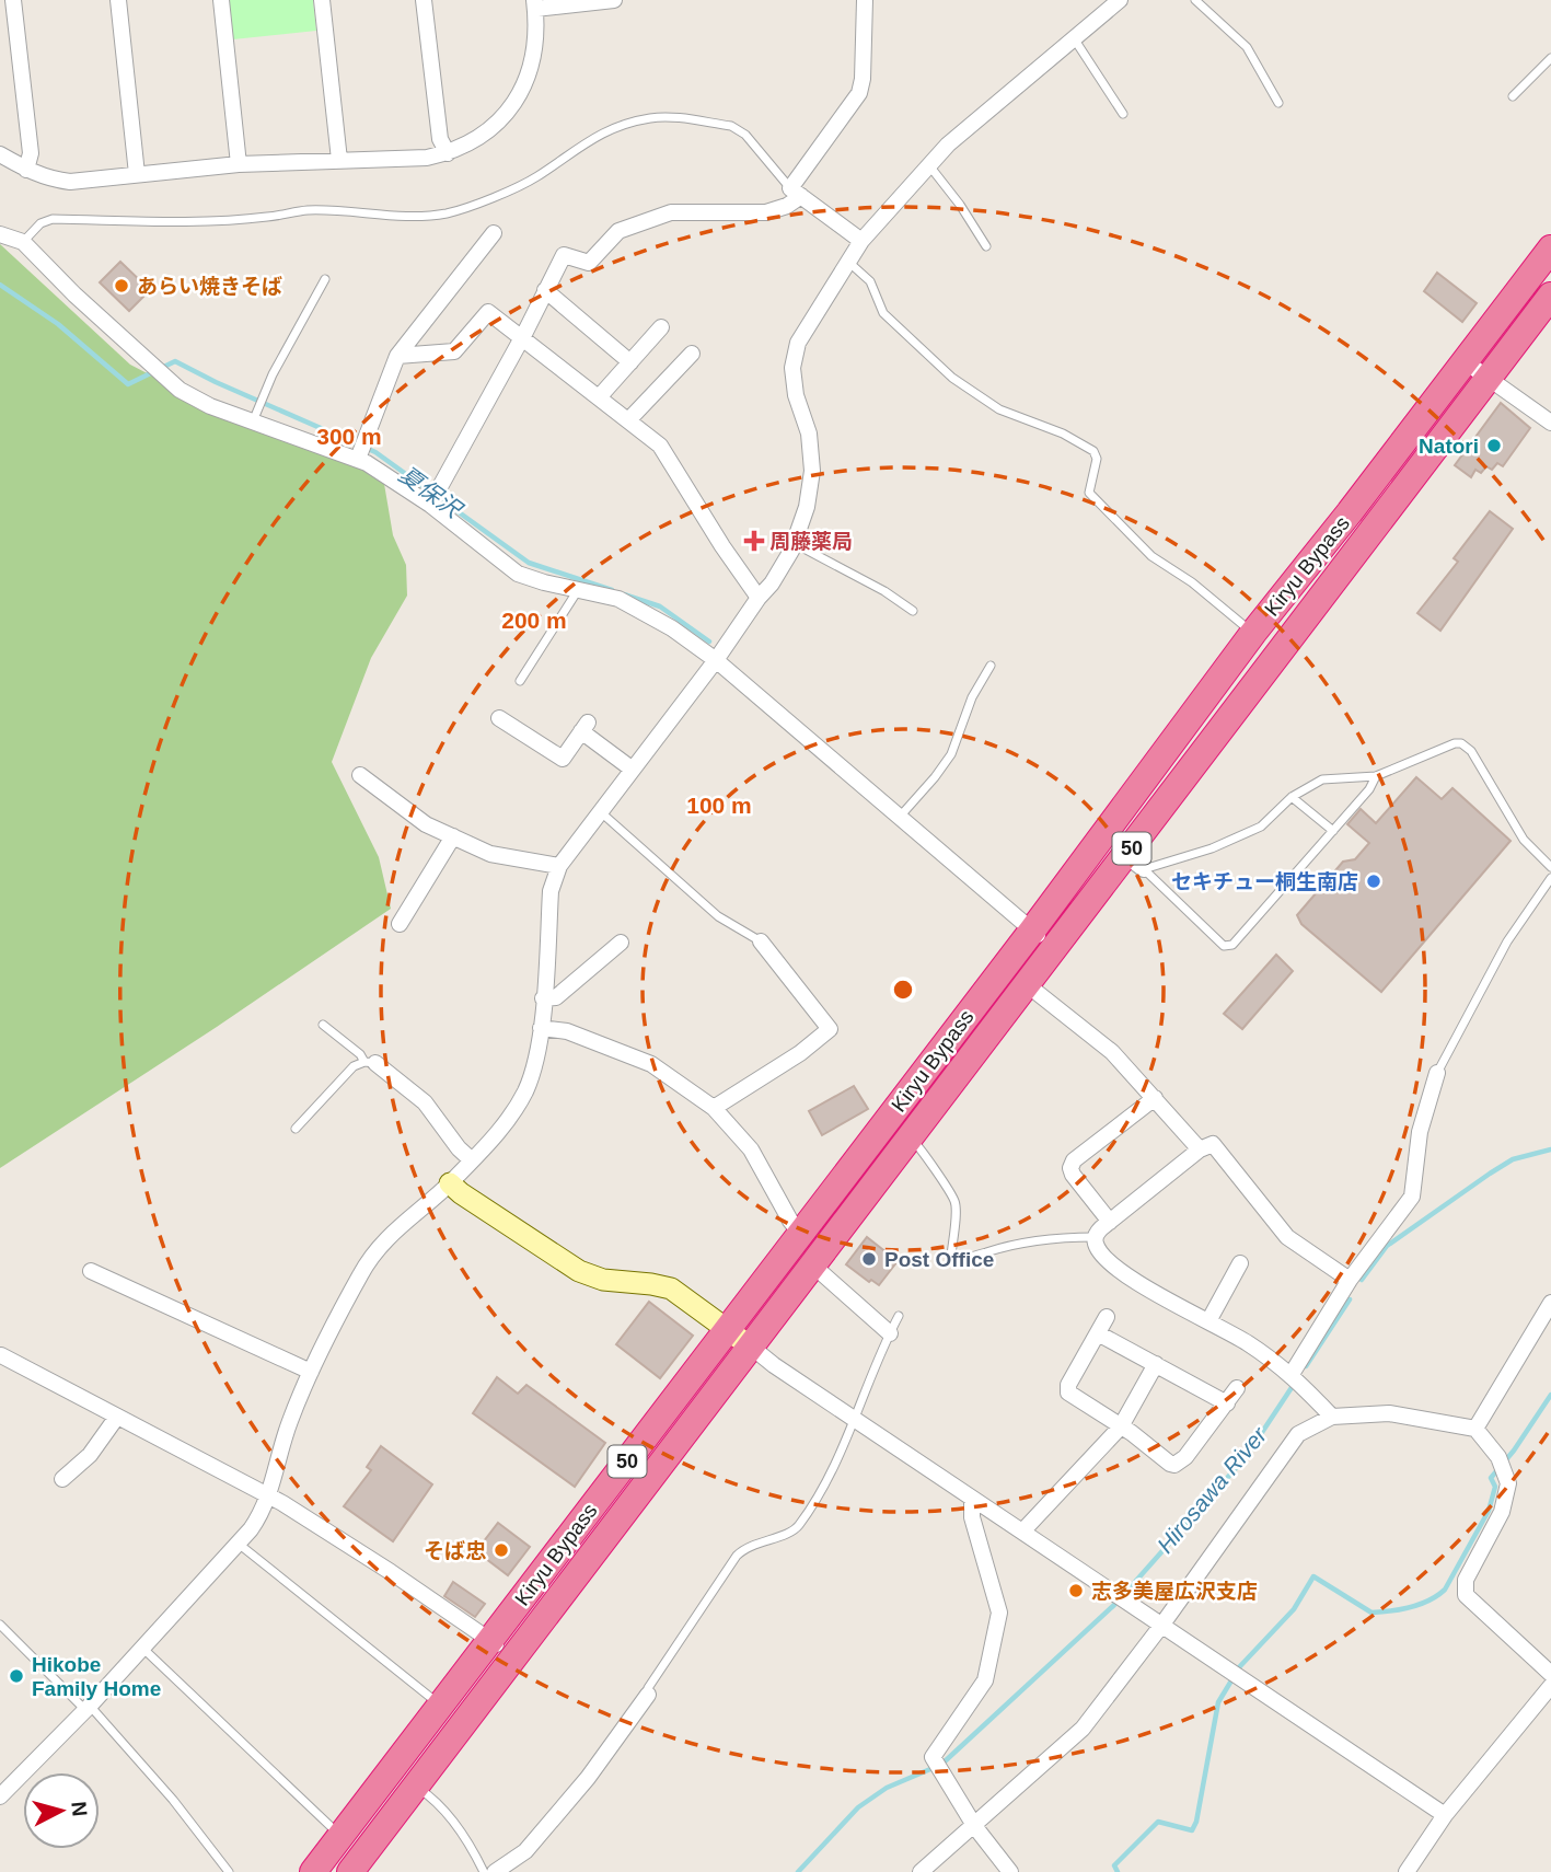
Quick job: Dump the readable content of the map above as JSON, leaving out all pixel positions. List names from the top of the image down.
{
  "streets": {
    "highway": ["Kiryu Bypass", "50"]
  },
  "water": ["夏保沢", "Hirosawa River"],
  "places": {
    "other": [
      "あらい焼きそば",
      "Natori",
      "セキチュー桐生南店",
      "Post Office",
      "そば忠",
      "志多美屋広沢支店",
      "Hikobe Family Home"
    ],
    "health": ["周藤薬局"]
  },
  "north": "right",
  "rings": ["300 m", "200 m", "100 m"]
}
